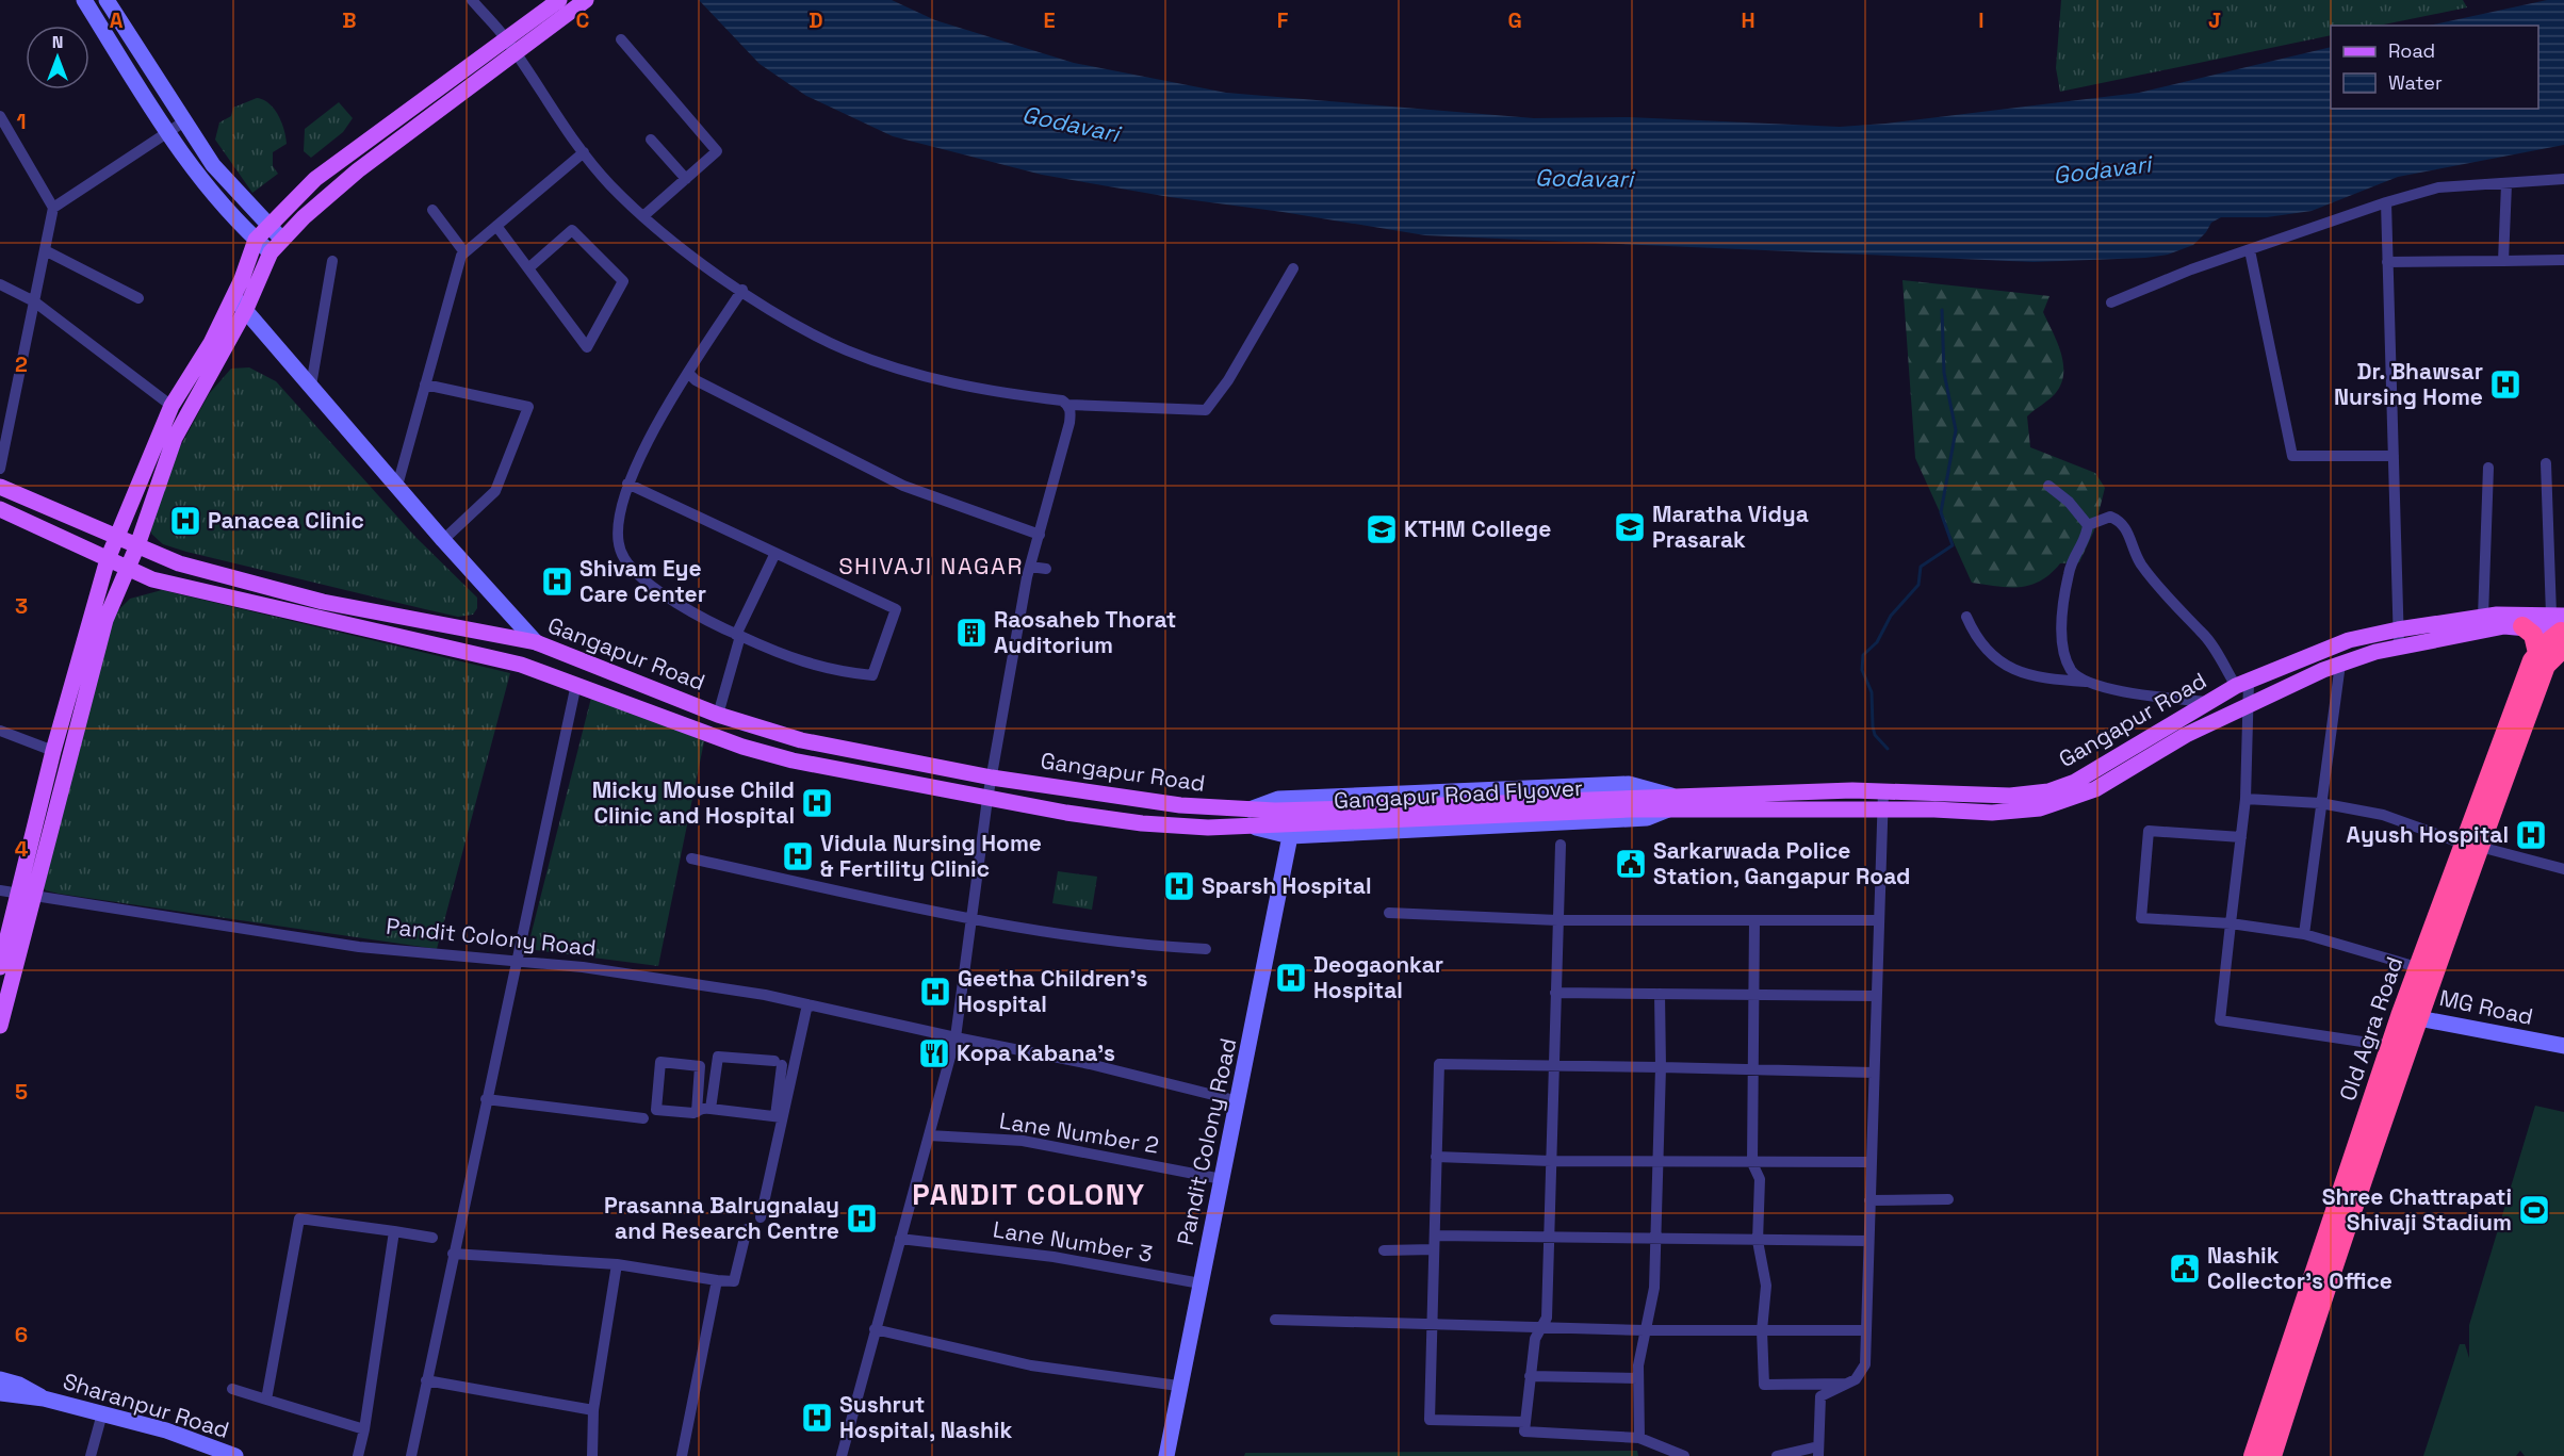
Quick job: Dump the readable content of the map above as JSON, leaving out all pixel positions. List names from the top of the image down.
{
  "streets": {
    "highway": ["Old Agra Road"],
    "main road": ["Gangapur Road", "Gangapur Road Flyover"],
    "street": [
      "Pandit Colony Road",
      "MG Road",
      "Lane Number 2",
      "Lane Number 3",
      "Sharanpur Road"
    ]
  },
  "crossings": [
    ["Gangapur Road", "Gangapur Road Flyover"],
    ["Gangapur Road", "Old Agra Road"],
    ["Pandit Colony Road", "Lane Number 2"],
    ["Pandit Colony Road", "Lane Number 3"],
    ["MG Road", "Old Agra Road"]
  ],
  "districts": ["SHIVAJI NAGAR", "PANDIT COLONY"],
  "water": ["Godavari"],
  "places": {
    "hospital": [
      "Dr. Bhawsar Nursing Home",
      "Panacea Clinic",
      "Shivam Eye Care Center",
      "Micky Mouse Child Clinic and Hospital",
      "Ayush Hospital",
      "Vidula Nursing Home & Fertility Clinic",
      "Sparsh Hospital",
      "Deogaonkar Hospital",
      "Geetha Children's Hospital",
      "Prasanna Balrugnalay and Research Centre",
      "Sushrut Hospital, Nashik"
    ],
    "school or university": ["Maratha Vidya Prasarak", "KTHM College"],
    "building": ["Raosaheb Thorat Auditorium"],
    "public building": ["Sarkarwada Police Station, Gangapur Road", "Nashik Collector's Office"],
    "restaurant": ["Kopa Kabana's"],
    "sports": ["Shree Chattrapati Shivaji Stadium"]
  },
  "legend": ["Road", "Water"],
  "north": "top",
  "grid": {
    "columns": [
      "A",
      "B",
      "C",
      "D",
      "E",
      "F",
      "G",
      "H",
      "I",
      "J"
    ],
    "rows": [
      "1",
      "2",
      "3",
      "4",
      "5",
      "6"
    ]
  }
}
